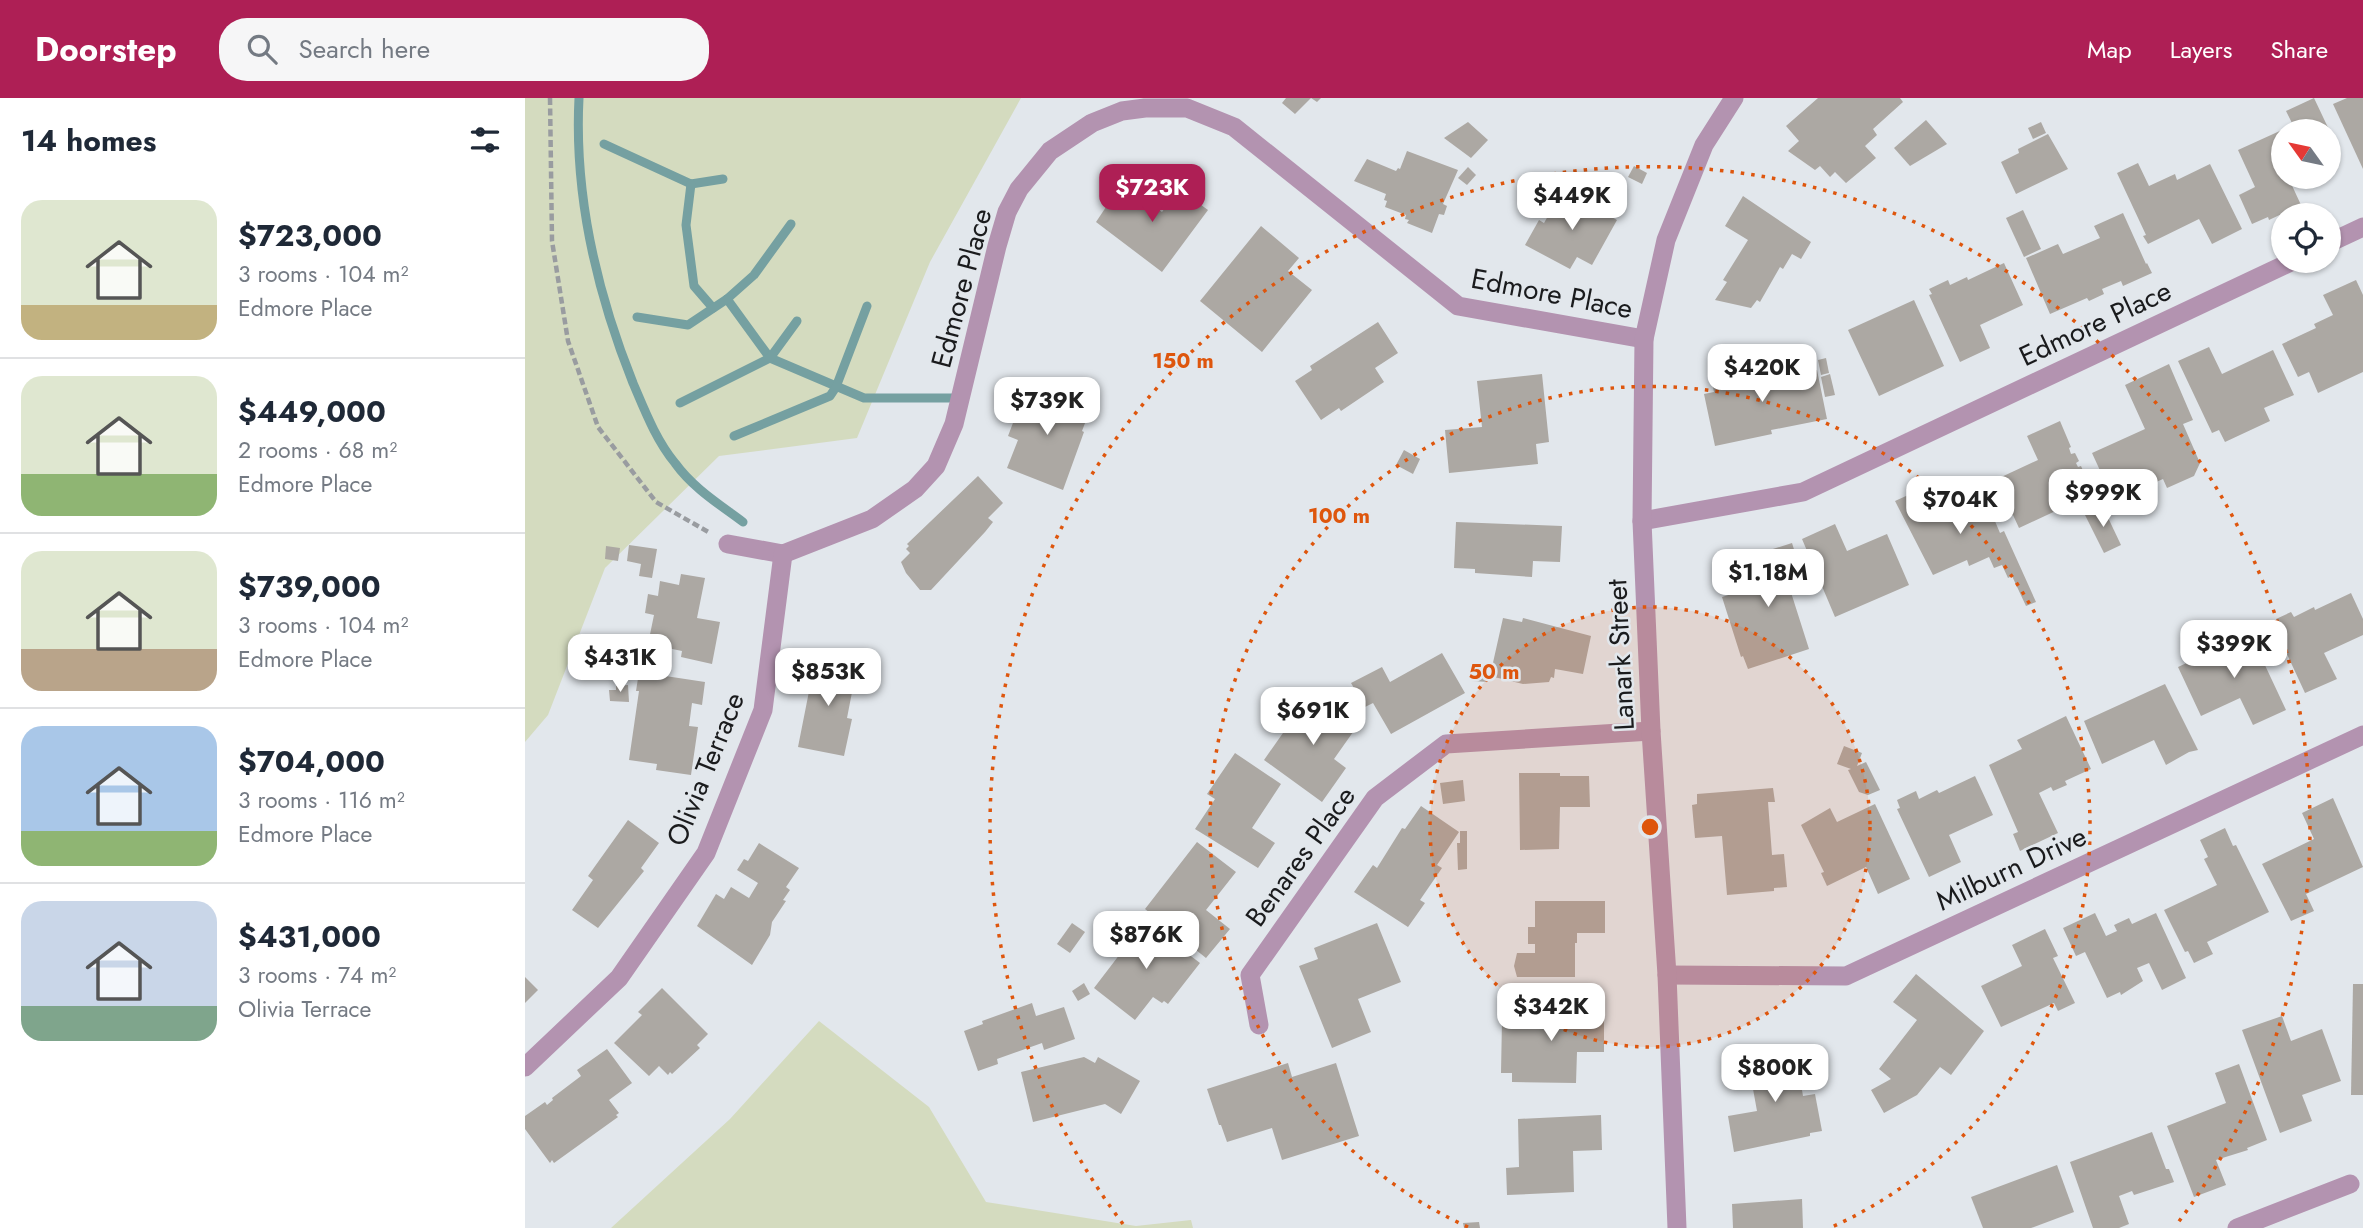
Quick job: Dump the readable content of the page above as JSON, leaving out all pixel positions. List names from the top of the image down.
{
  "streets": {
    "street": [
      "Edmore Place",
      "Lanark Street",
      "Olivia Terrace",
      "Benares Place",
      "Milburn Drive"
    ]
  },
  "crossings": [
    ["Edmore Place", "Lanark Street"],
    ["Edmore Place", "Olivia Terrace"],
    ["Lanark Street", "Benares Place"],
    ["Lanark Street", "Milburn Drive"]
  ],
  "north": "top left",
  "page": {
    "header": "Doorstep",
    "search": "Search here",
    "nav": ["Map", "Layers", "Share"],
    "heading": "14 homes",
    "price": [
      "$723K",
      "$449K",
      "$420K",
      "$739K",
      "$999K",
      "$704K",
      "$1.18M",
      "$399K",
      "$431K",
      "$853K",
      "$691K",
      "$876K",
      "$342K",
      "$800K"
    ],
    "list": [
      {
        "name": "$723,000",
        "note": "3 rooms · 104 m² · Edmore Place"
      },
      {
        "name": "$449,000",
        "note": "2 rooms · 68 m² · Edmore Place"
      },
      {
        "name": "$739,000",
        "note": "3 rooms · 104 m² · Edmore Place"
      },
      {
        "name": "$704,000",
        "note": "3 rooms · 116 m² · Edmore Place"
      },
      {
        "name": "$431,000",
        "note": "3 rooms · 74 m² · Olivia Terrace"
      }
    ]
  },
  "rings": ["150 m", "100 m", "50 m"]
}
